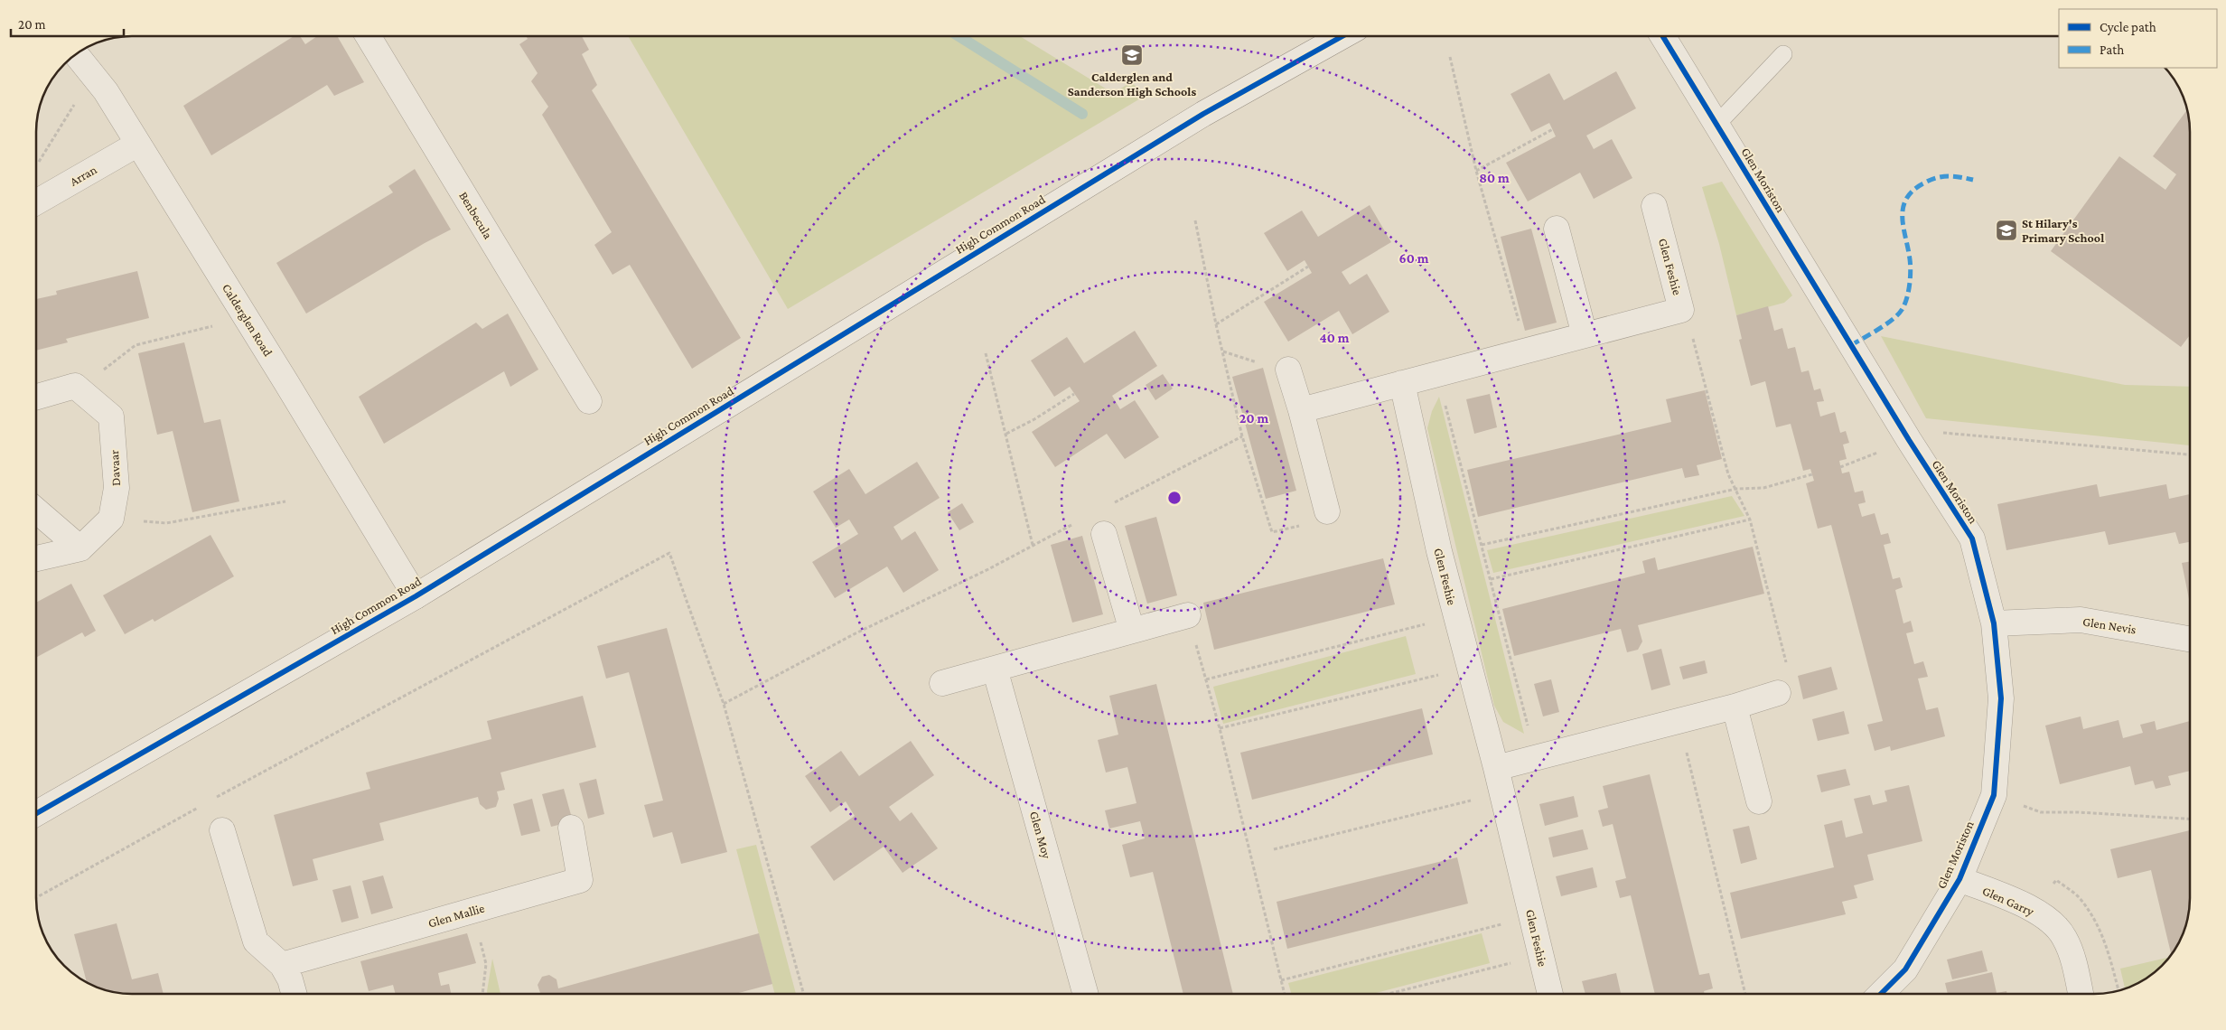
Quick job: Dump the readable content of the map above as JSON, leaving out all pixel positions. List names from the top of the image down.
{
  "streets": {
    "street": [
      "Arran",
      "Glen Moriston",
      "Benbecula",
      "High Common Road",
      "Glen Feshie",
      "Calderglen Road",
      "Davaar",
      "Glen Nevis",
      "Glen Moy",
      "Glen Garry",
      "Glen Mallie"
    ]
  },
  "crossings": [
    ["Arran", "Calderglen Road"],
    ["Glen Moriston", "Glen Nevis"],
    ["Glen Moriston", "Glen Garry"],
    ["High Common Road", "Calderglen Road"]
  ],
  "places": {
    "school or university": ["Calderglen and Sanderson High Schools", "St Hilary's Primary School"]
  },
  "legend": ["Cycle path", "Path"],
  "scale_bar": "20 m",
  "rings": [
    "80 m",
    "60 m",
    "40 m",
    "20 m"
  ]
}
